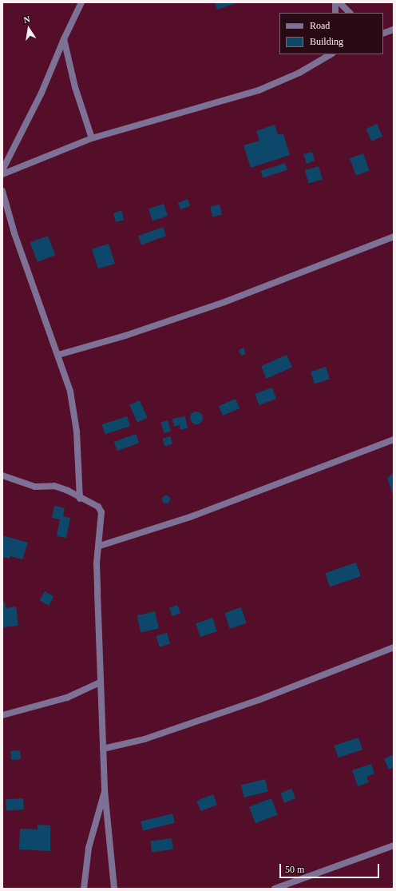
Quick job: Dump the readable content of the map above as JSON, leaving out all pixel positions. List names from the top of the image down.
{
  "legend": ["Road", "Building"],
  "scale_bar": "50 m",
  "north": "top"
}
